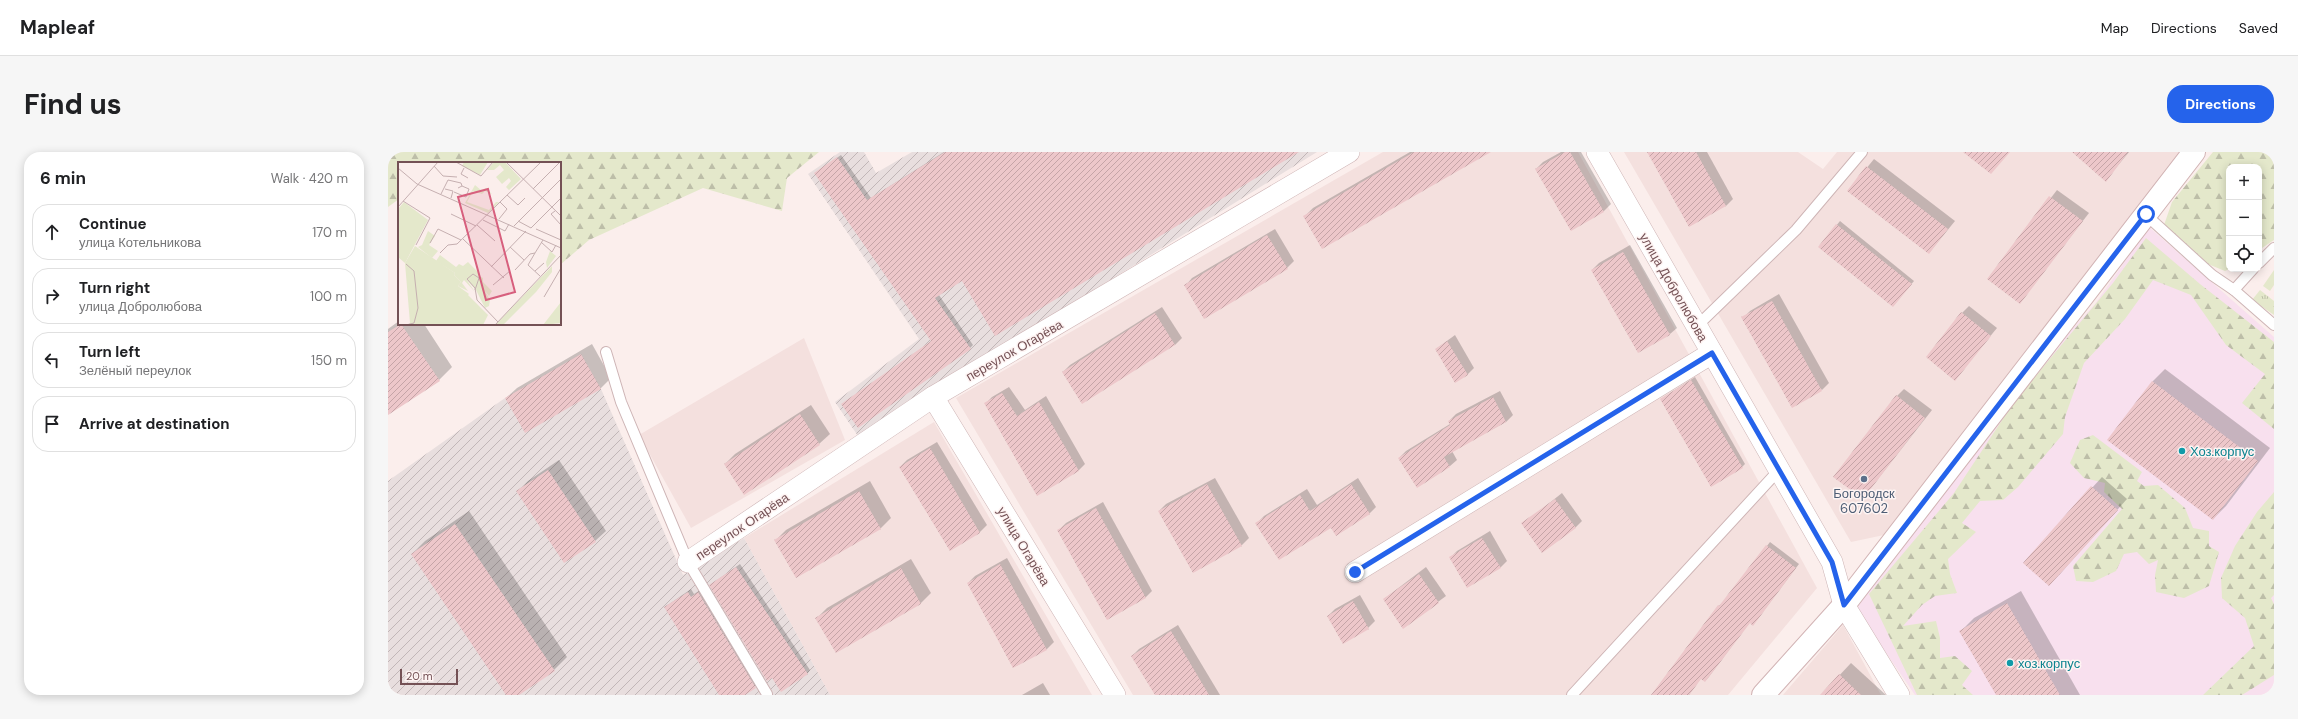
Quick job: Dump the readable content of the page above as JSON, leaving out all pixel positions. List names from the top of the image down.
{
  "streets": {
    "street": ["улица Добролюбова", "переулок Огарёва", "улица Огарёва"]
  },
  "crossings": [
    ["переулок Огарёва", "улица Огарёва"]
  ],
  "places": ["Хоз.корпус", "Богородск 607602", "хоз.корпус"],
  "scale_bar": "20 m",
  "page": {
    "header": "Mapleaf",
    "nav": ["Map", "Directions", "Saved"],
    "buttons": "Directions",
    "title": "Find us",
    "heading": ["6 min", "Walk · 420 m"],
    "map_buttons": ["+", "−"],
    "list": [
      ["Continue", "улица Котельникова", "170 m"],
      ["Turn right", "улица Добролюбова", "100 m"],
      ["Turn left", "Зелёный переулок", "150 m"],
      "Arrive at destination"
    ],
    "scale": "20 m"
  }
}
